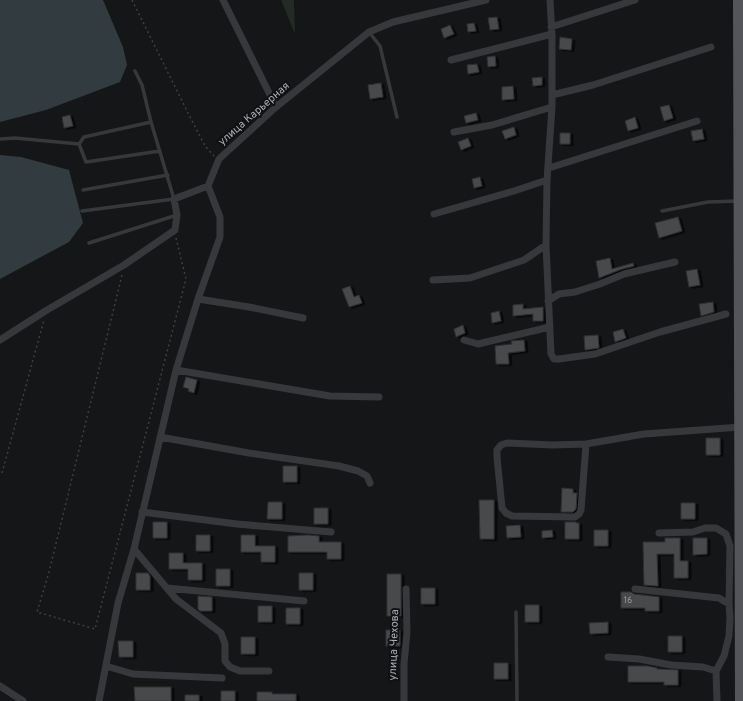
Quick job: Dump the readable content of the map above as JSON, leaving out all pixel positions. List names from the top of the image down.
{
  "streets": {
    "street": ["улица Карьерная", "улица Чехова"]
  },
  "house_numbers": ["16"]
}
